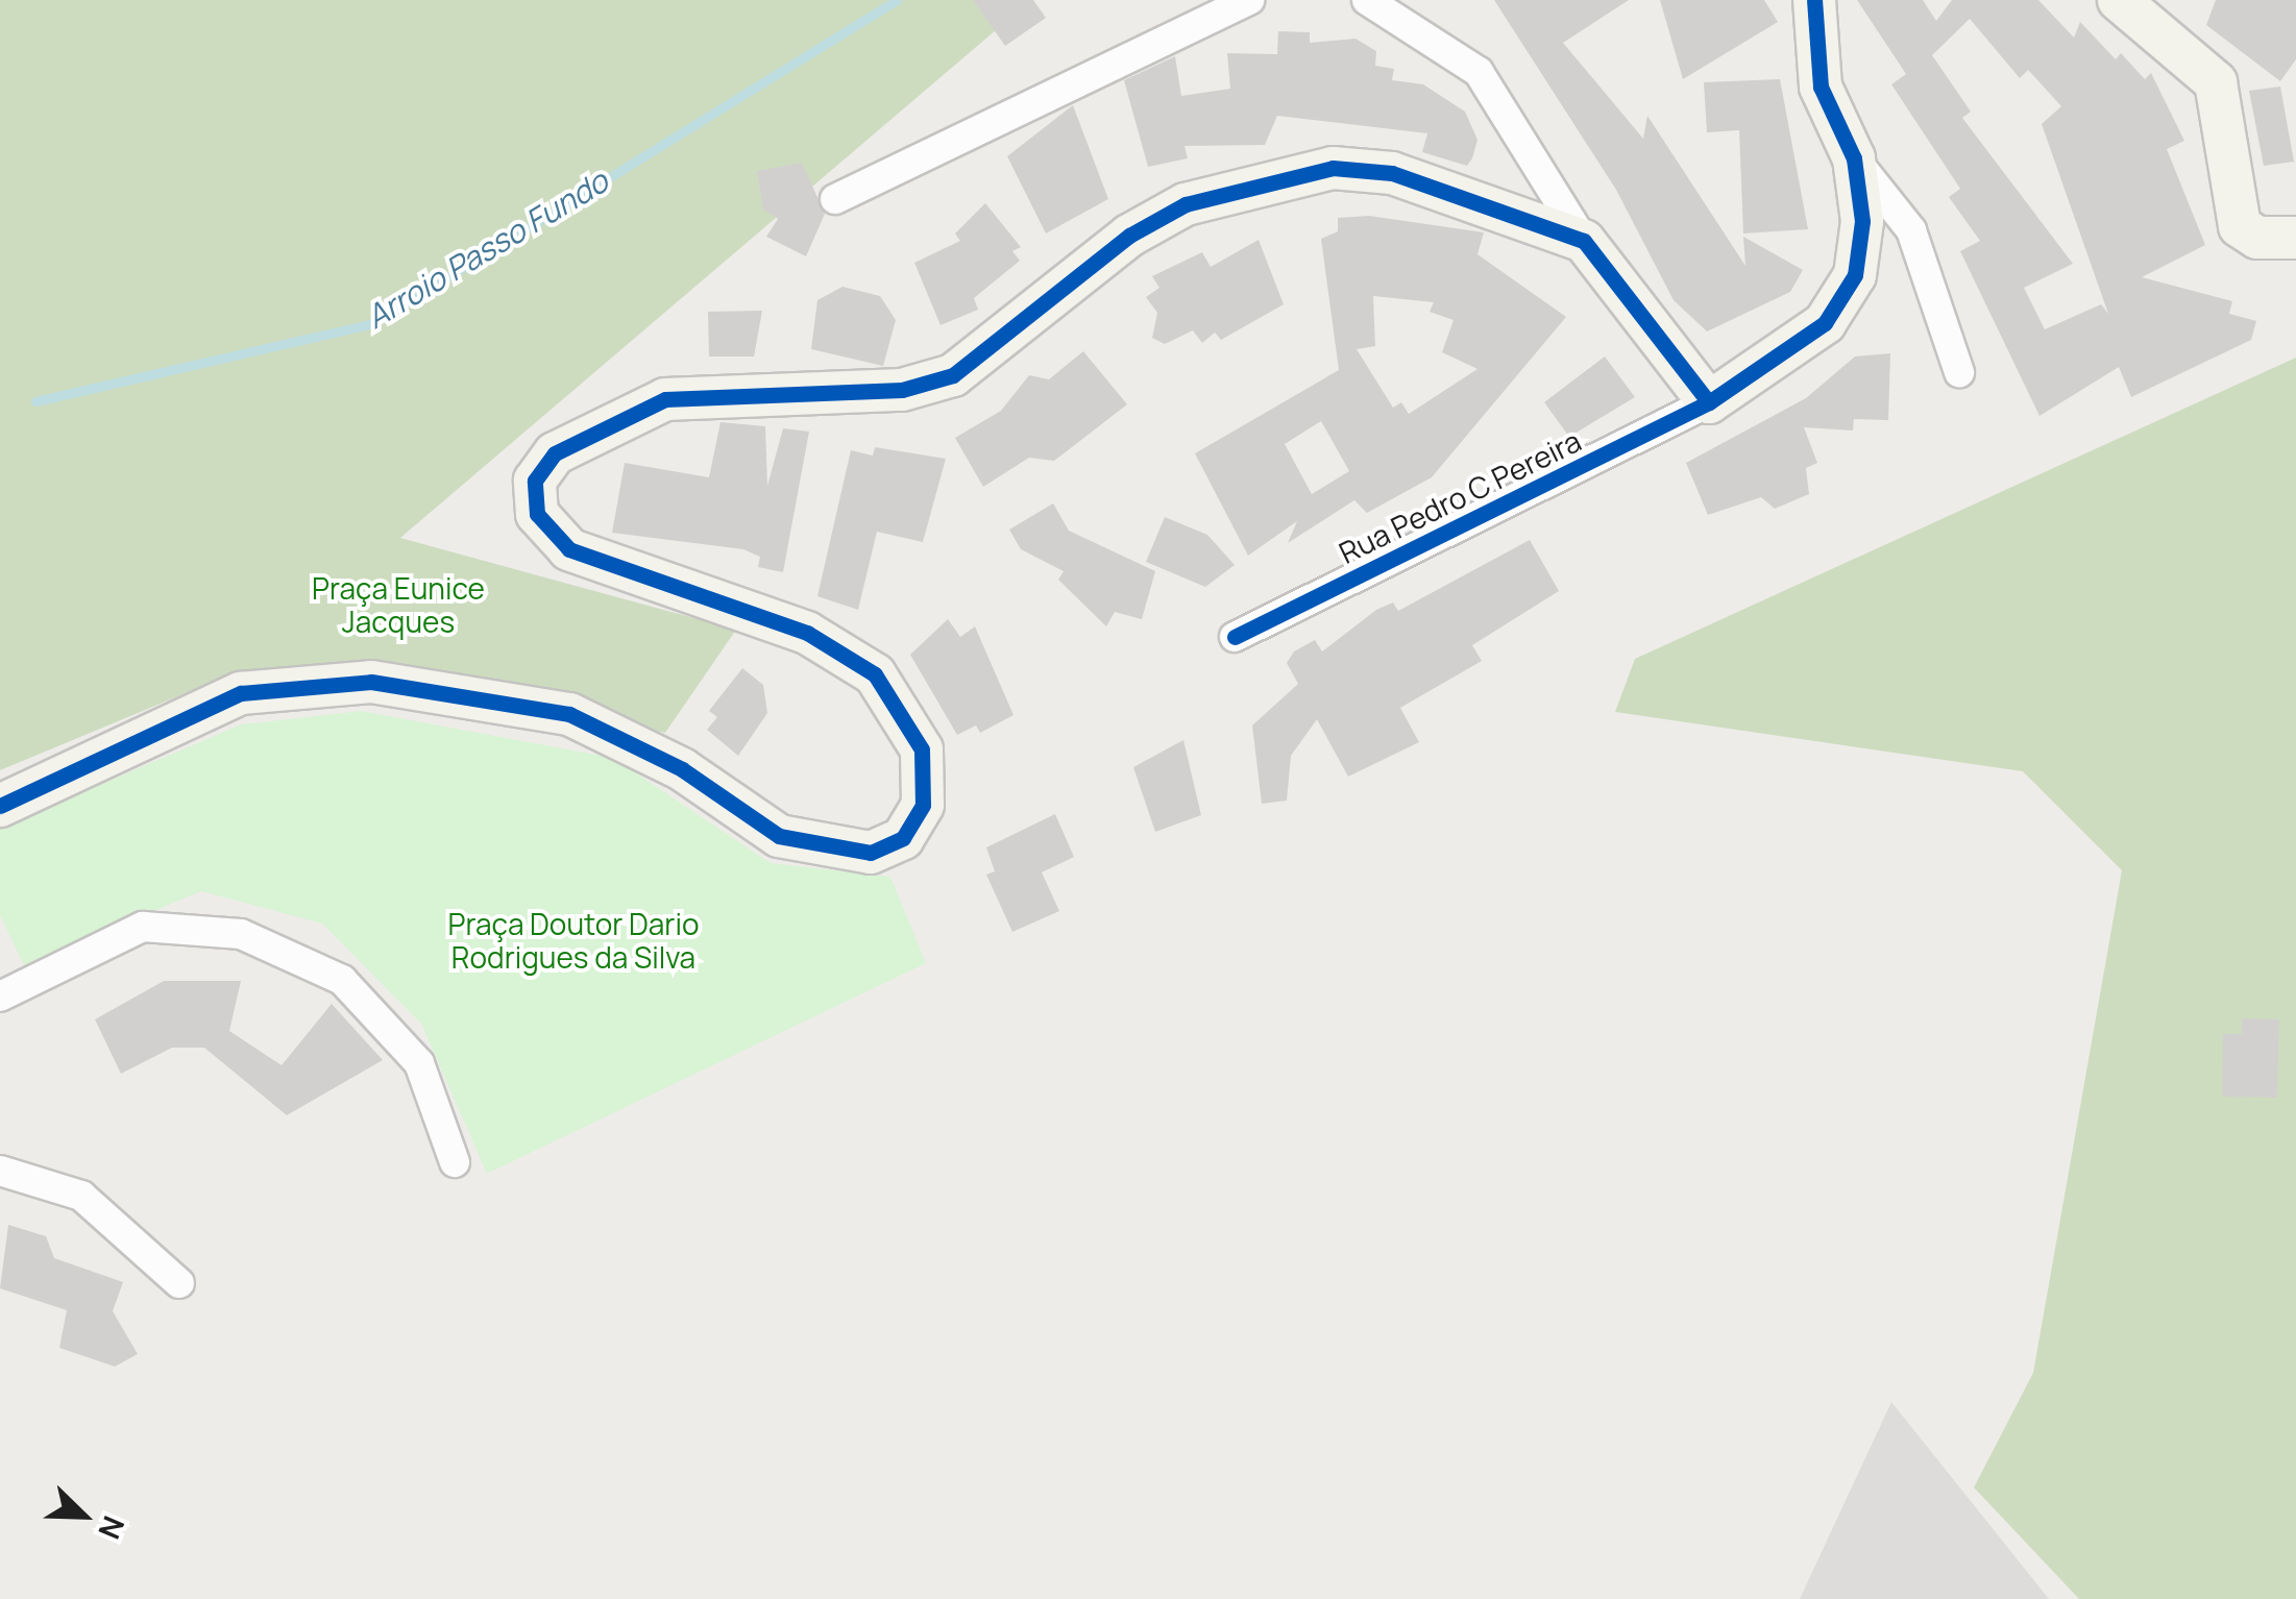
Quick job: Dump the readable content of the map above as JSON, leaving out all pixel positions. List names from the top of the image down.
{
  "streets": {
    "street": ["Rua Pedro C Pereira"]
  },
  "water": ["Arroio Passo Fundo"],
  "parks": ["Praça Eunice Jacques", "Praça Doutor Dario Rodrigues da Silva"],
  "north": "bottom right"
}
